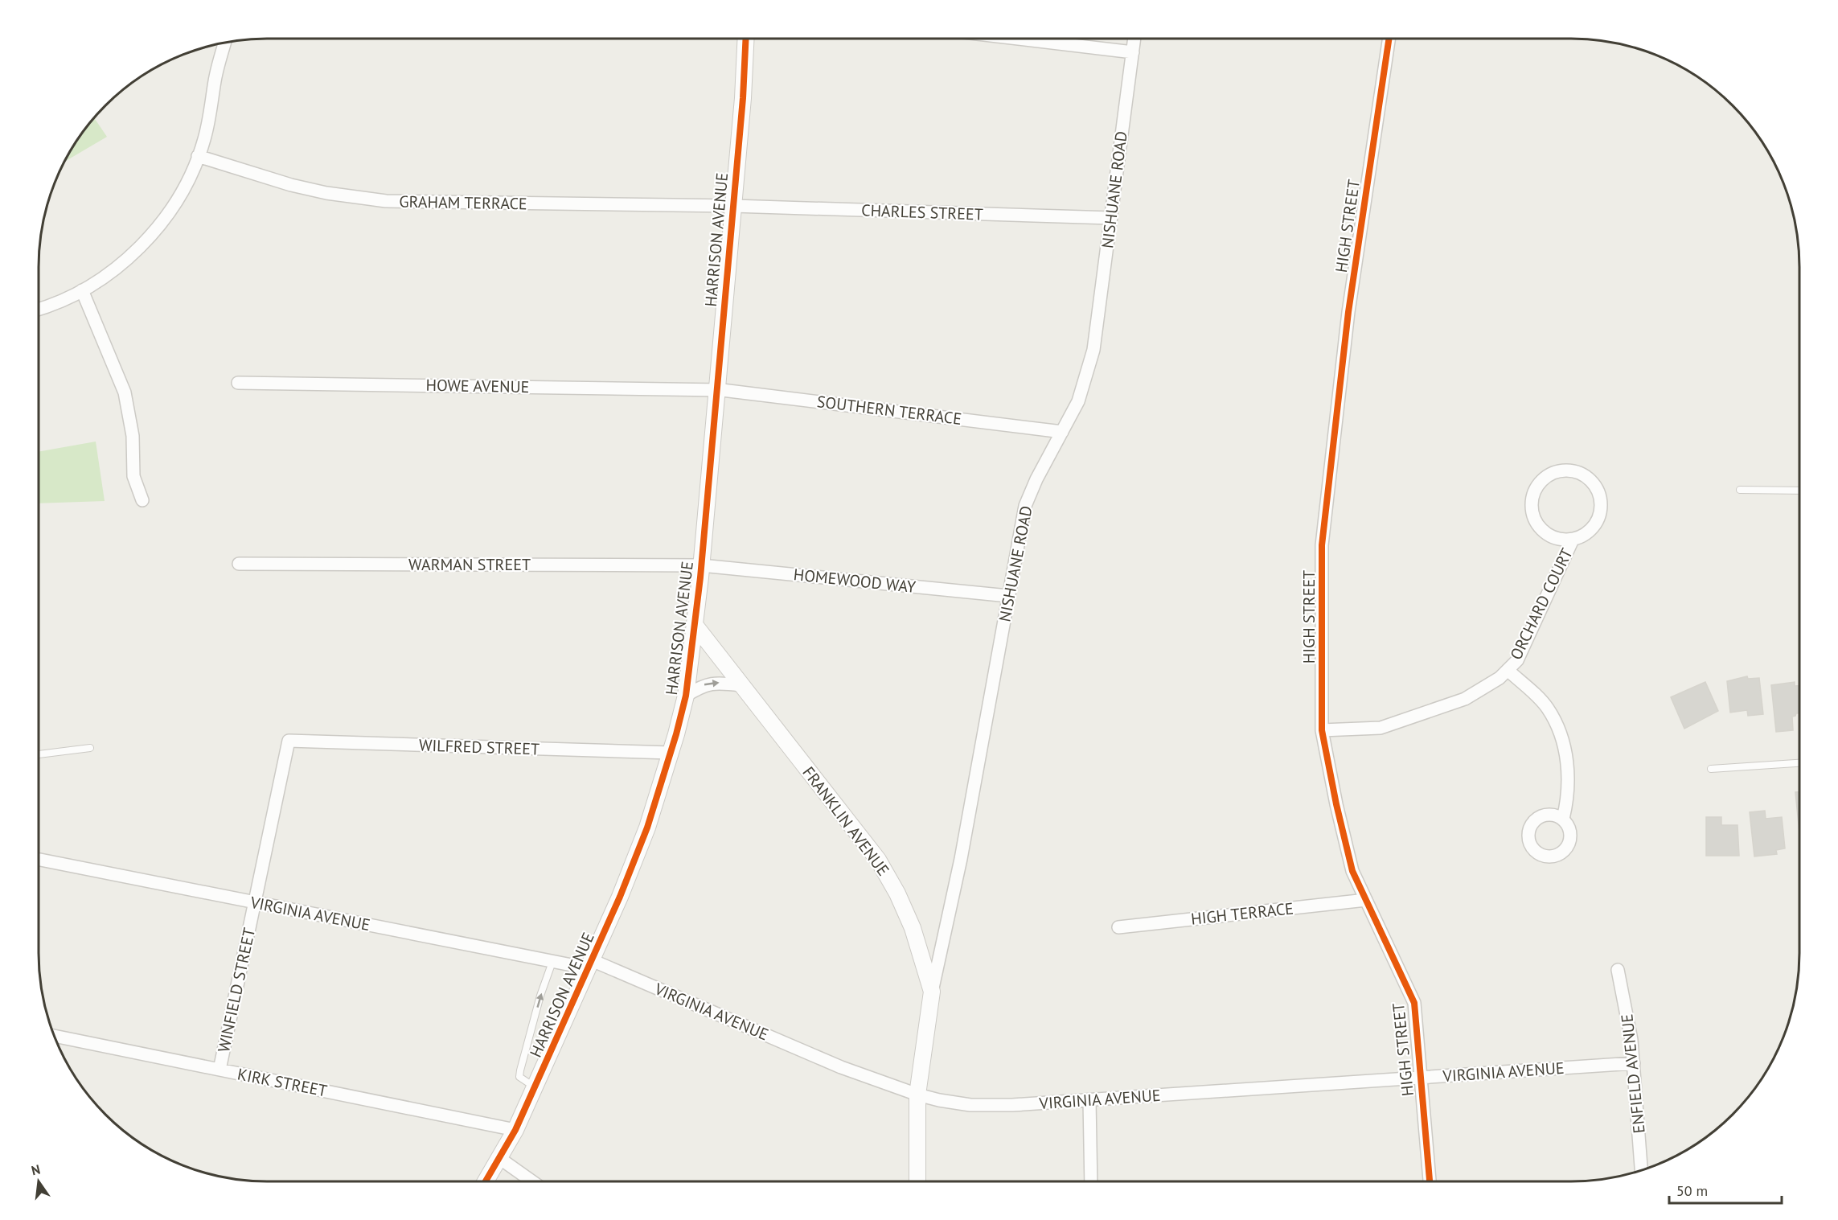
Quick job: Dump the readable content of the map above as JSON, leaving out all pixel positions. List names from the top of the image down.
{
  "streets": {
    "street": [
      "NISHUANE ROAD",
      "GRAHAM TERRACE",
      "CHARLES STREET",
      "HIGH STREET",
      "HARRISON AVENUE",
      "HOWE AVENUE",
      "SOUTHERN TERRACE",
      "WARMAN STREET",
      "HOMEWOOD WAY",
      "ORCHARD COURT",
      "WILFRED STREET",
      "FRANKLIN AVENUE",
      "VIRGINIA AVENUE",
      "HIGH TERRACE",
      "WINFIELD STREET",
      "ENFIELD AVENUE",
      "KIRK STREET"
    ]
  },
  "crossings": [
    ["NISHUANE ROAD", "CHARLES STREET"],
    ["NISHUANE ROAD", "SOUTHERN TERRACE"],
    ["NISHUANE ROAD", "HOMEWOOD WAY"],
    ["NISHUANE ROAD", "FRANKLIN AVENUE"],
    ["GRAHAM TERRACE", "CHARLES STREET"],
    ["GRAHAM TERRACE", "HARRISON AVENUE"],
    ["CHARLES STREET", "HARRISON AVENUE"],
    ["HIGH STREET", "ORCHARD COURT"],
    ["HIGH STREET", "VIRGINIA AVENUE"],
    ["HIGH STREET", "HIGH TERRACE"],
    ["HARRISON AVENUE", "HOWE AVENUE"],
    ["HARRISON AVENUE", "SOUTHERN TERRACE"],
    ["HARRISON AVENUE", "WARMAN STREET"],
    ["HARRISON AVENUE", "HOMEWOOD WAY"],
    ["HARRISON AVENUE", "WILFRED STREET"],
    ["HARRISON AVENUE", "FRANKLIN AVENUE"],
    ["HARRISON AVENUE", "VIRGINIA AVENUE"],
    ["HARRISON AVENUE", "KIRK STREET"],
    ["HOWE AVENUE", "SOUTHERN TERRACE"],
    ["WARMAN STREET", "HOMEWOOD WAY"],
    ["WILFRED STREET", "WINFIELD STREET"],
    ["FRANKLIN AVENUE", "VIRGINIA AVENUE"],
    ["VIRGINIA AVENUE", "WINFIELD STREET"],
    ["VIRGINIA AVENUE", "ENFIELD AVENUE"],
    ["WINFIELD STREET", "KIRK STREET"]
  ],
  "scale_bar": "50 m",
  "north": "top"
}
